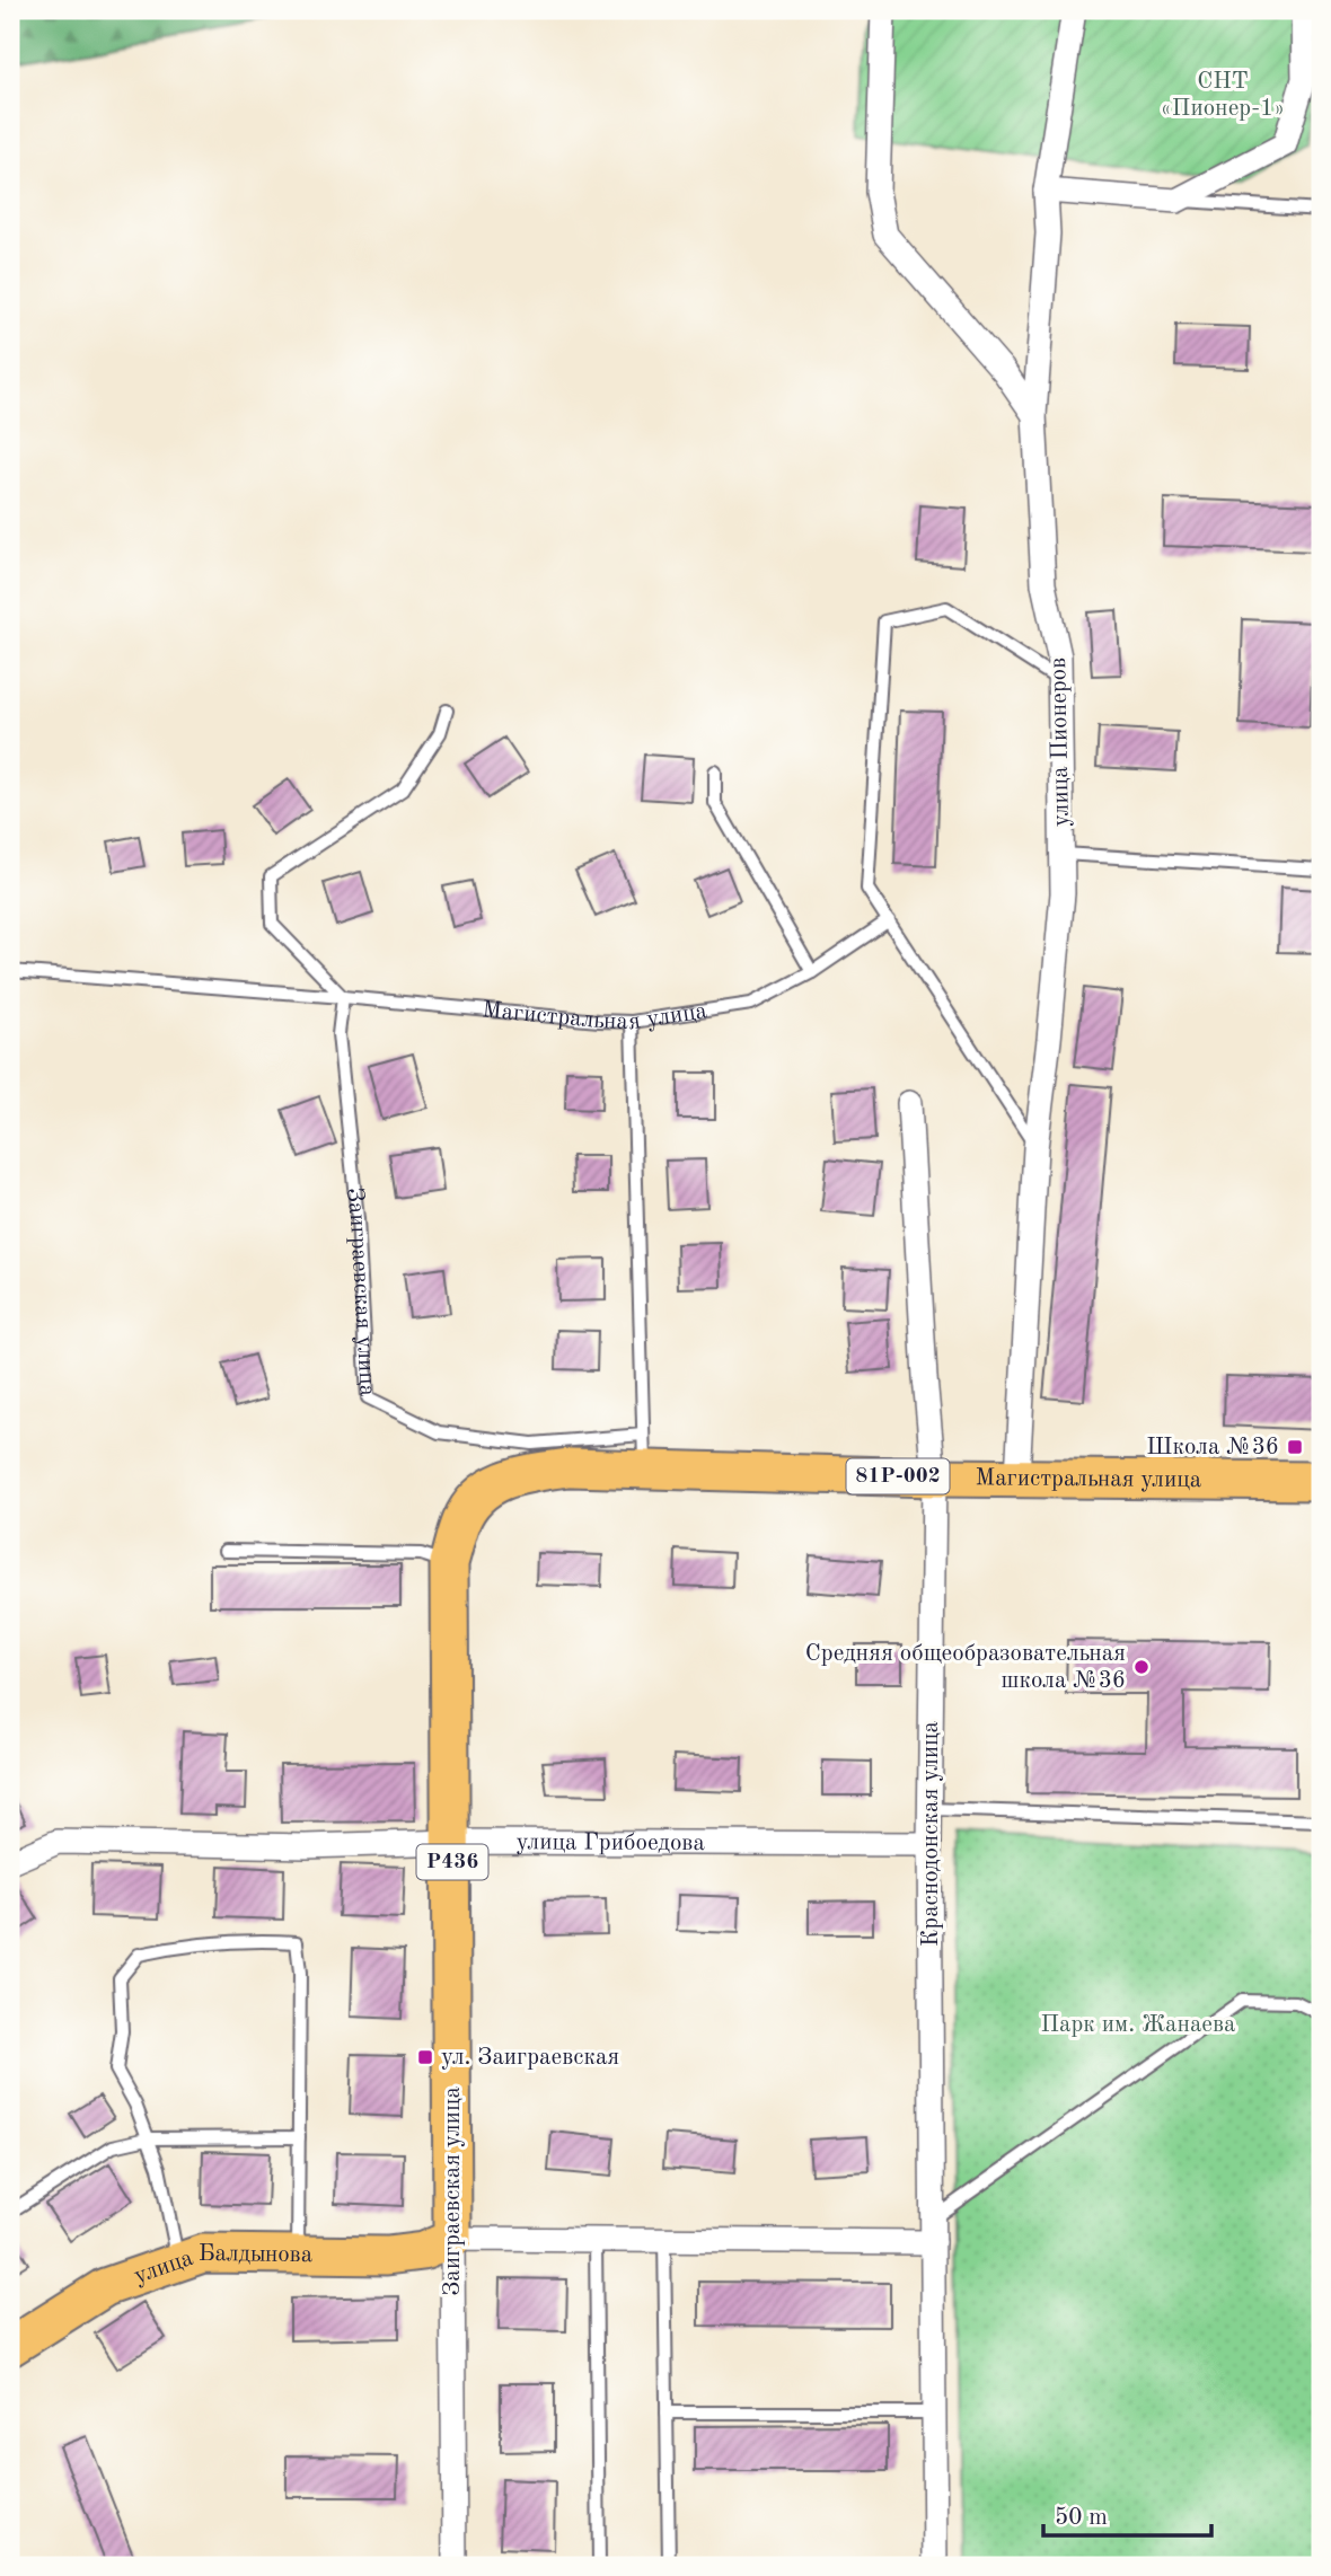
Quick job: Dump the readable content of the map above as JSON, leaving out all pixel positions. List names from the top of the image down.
{
  "streets": {
    "main road": [
      "Магистральная улица",
      "Заиграевская улица",
      "81Р-002",
      "P436",
      "улица Балдынова"
    ],
    "street": ["улица Пионеров", "Краснодонская улица", "улица Грибоедова"]
  },
  "crossings": [
    ["улица Пионеров", "Магистральная улица"],
    ["Магистральная улица", "Заиграевская улица"],
    ["Магистральная улица", "Краснодонская улица"],
    ["Заиграевская улица", "улица Грибоедова"],
    ["Заиграевская улица", "улица Балдынова"],
    ["Краснодонская улица", "улица Грибоедова"]
  ],
  "parks": ["СНТ «Пионер-1»", "Парк им. Жанаева"],
  "places": {
    "transit": ["Школа №36", "ул. Заиграевская"],
    "other": ["Средняя общеобразовательная школа №36"]
  },
  "scale_bar": "50 m"
}
